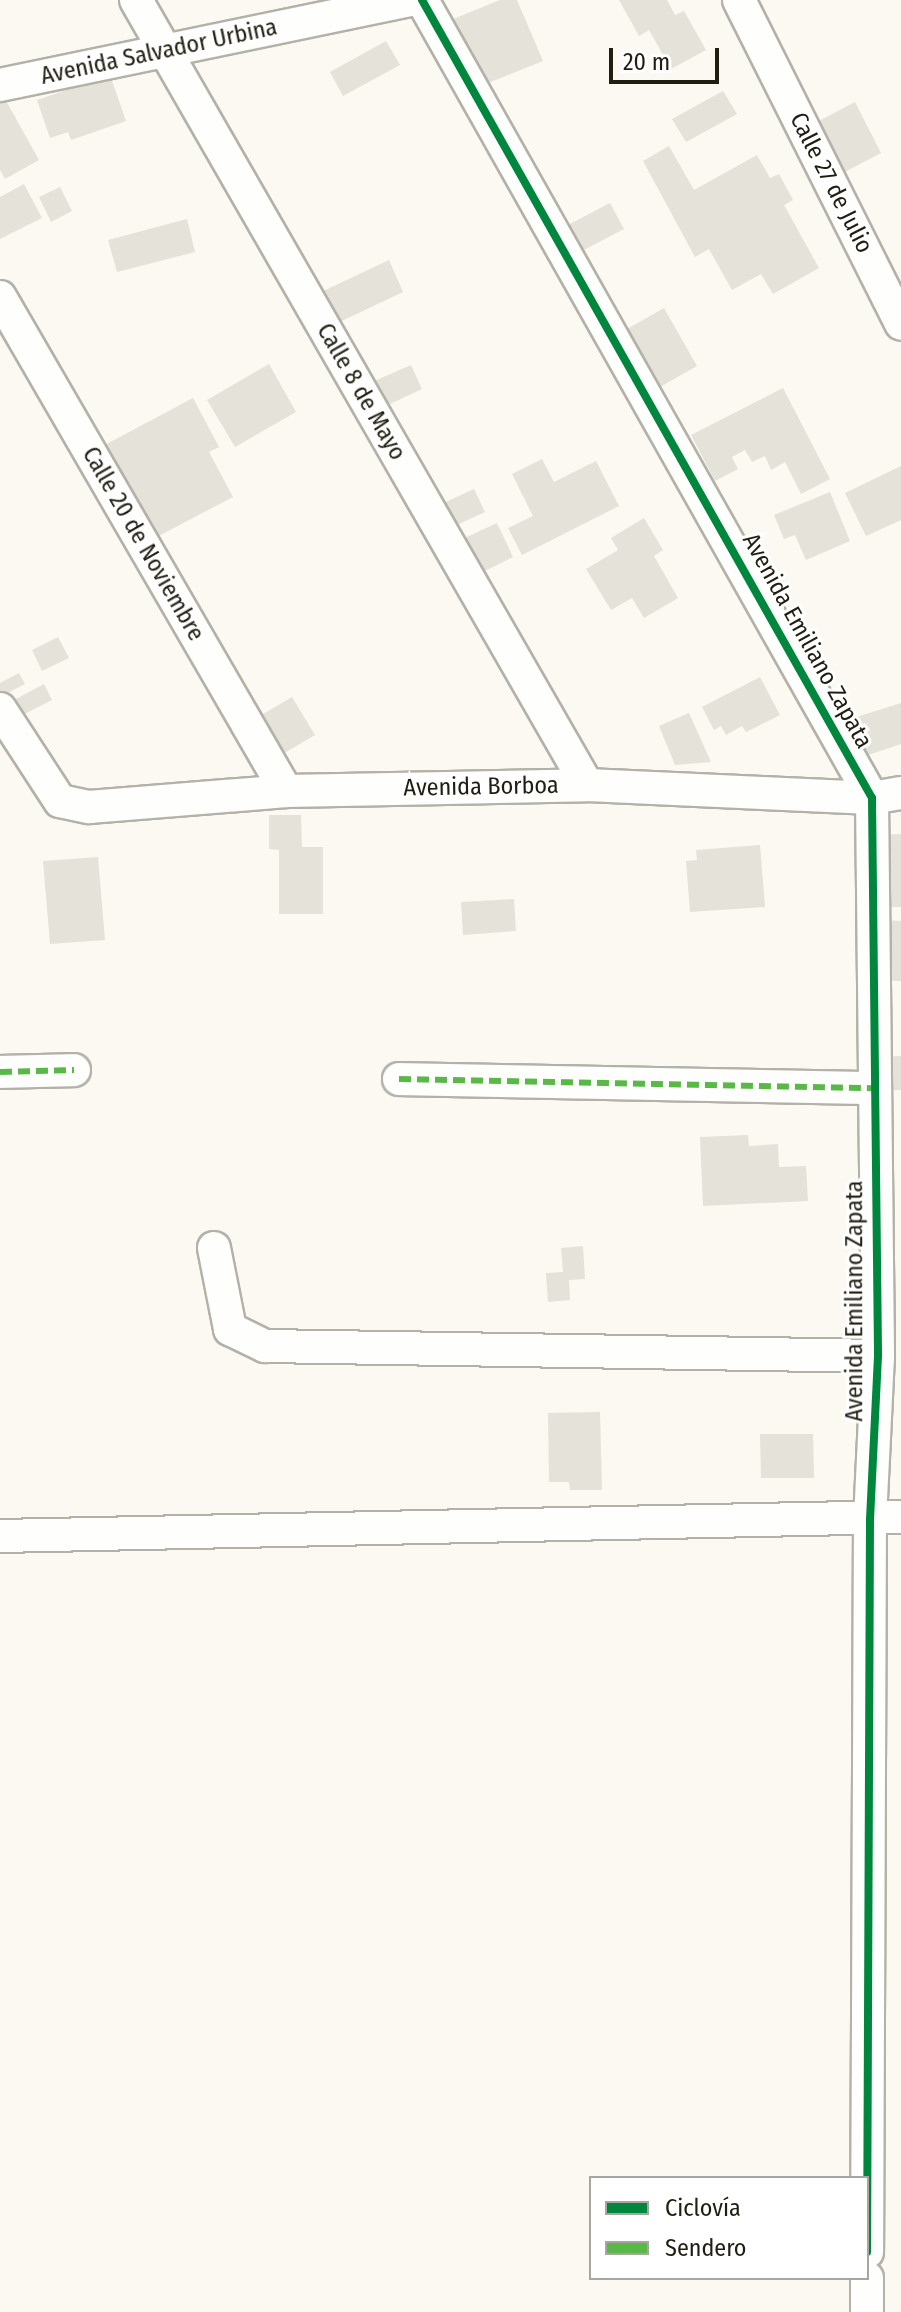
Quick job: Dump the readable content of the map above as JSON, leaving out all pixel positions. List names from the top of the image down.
{
  "streets": {
    "street": [
      "Avenida Salvador Urbina",
      "Calle 27 de Julio",
      "Calle 8 de Mayo",
      "Calle 20 de Noviembre",
      "Avenida Emiliano Zapata",
      "Avenida Borboa"
    ]
  },
  "crossings": [
    ["Avenida Salvador Urbina", "Calle 8 de Mayo"],
    ["Calle 8 de Mayo", "Avenida Borboa"],
    ["Calle 20 de Noviembre", "Avenida Borboa"],
    ["Avenida Emiliano Zapata", "Avenida Borboa"]
  ],
  "legend": ["Ciclovía", "Sendero"],
  "scale_bar": "20 m"
}
